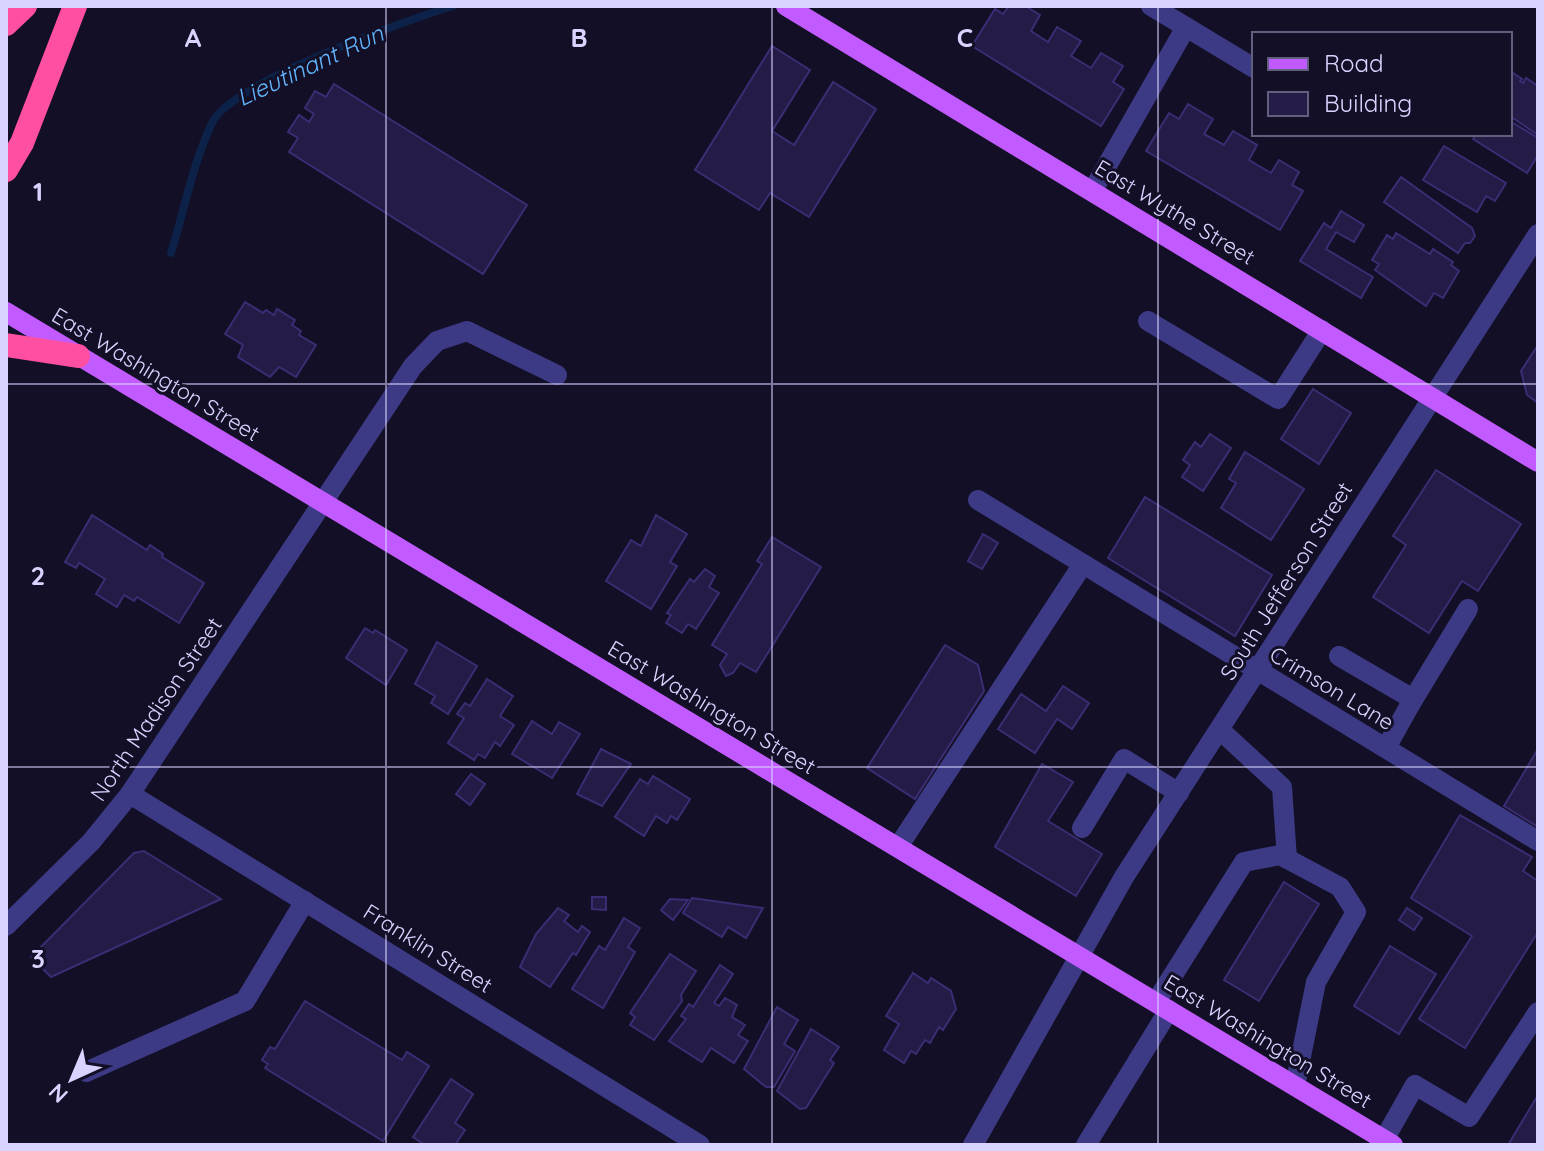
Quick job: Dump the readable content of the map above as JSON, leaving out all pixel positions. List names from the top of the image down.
{
  "streets": {
    "main road": ["East Wythe Street", "East Washington Street"],
    "street": [
      "South Jefferson Street",
      "Crimson Lane",
      "North Madison Street",
      "Franklin Street"
    ]
  },
  "crossings": [
    ["East Wythe Street", "South Jefferson Street"],
    ["East Washington Street", "South Jefferson Street"],
    ["East Washington Street", "North Madison Street"],
    ["South Jefferson Street", "Crimson Lane"],
    ["North Madison Street", "Franklin Street"]
  ],
  "water": ["Lieutinant Run"],
  "legend": ["Road", "Building"],
  "north": "bottom left",
  "grid": {
    "columns": ["A", "B", "C"],
    "rows": ["1", "2", "3"]
  }
}
